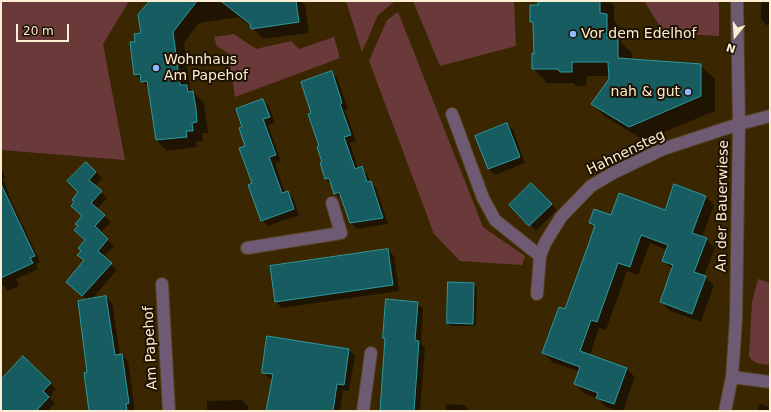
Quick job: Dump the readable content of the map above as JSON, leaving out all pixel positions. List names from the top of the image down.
{
  "streets": {
    "street": ["Hahnensteg", "An der Bauerwiese", "Am Papehof"]
  },
  "crossings": [
    ["Hahnensteg", "An der Bauerwiese"]
  ],
  "places": ["Vor dem Edelhof", "Wohnhaus Am Papehof", "nah & gut"],
  "scale_bar": "20 m",
  "north": "bottom"
}
